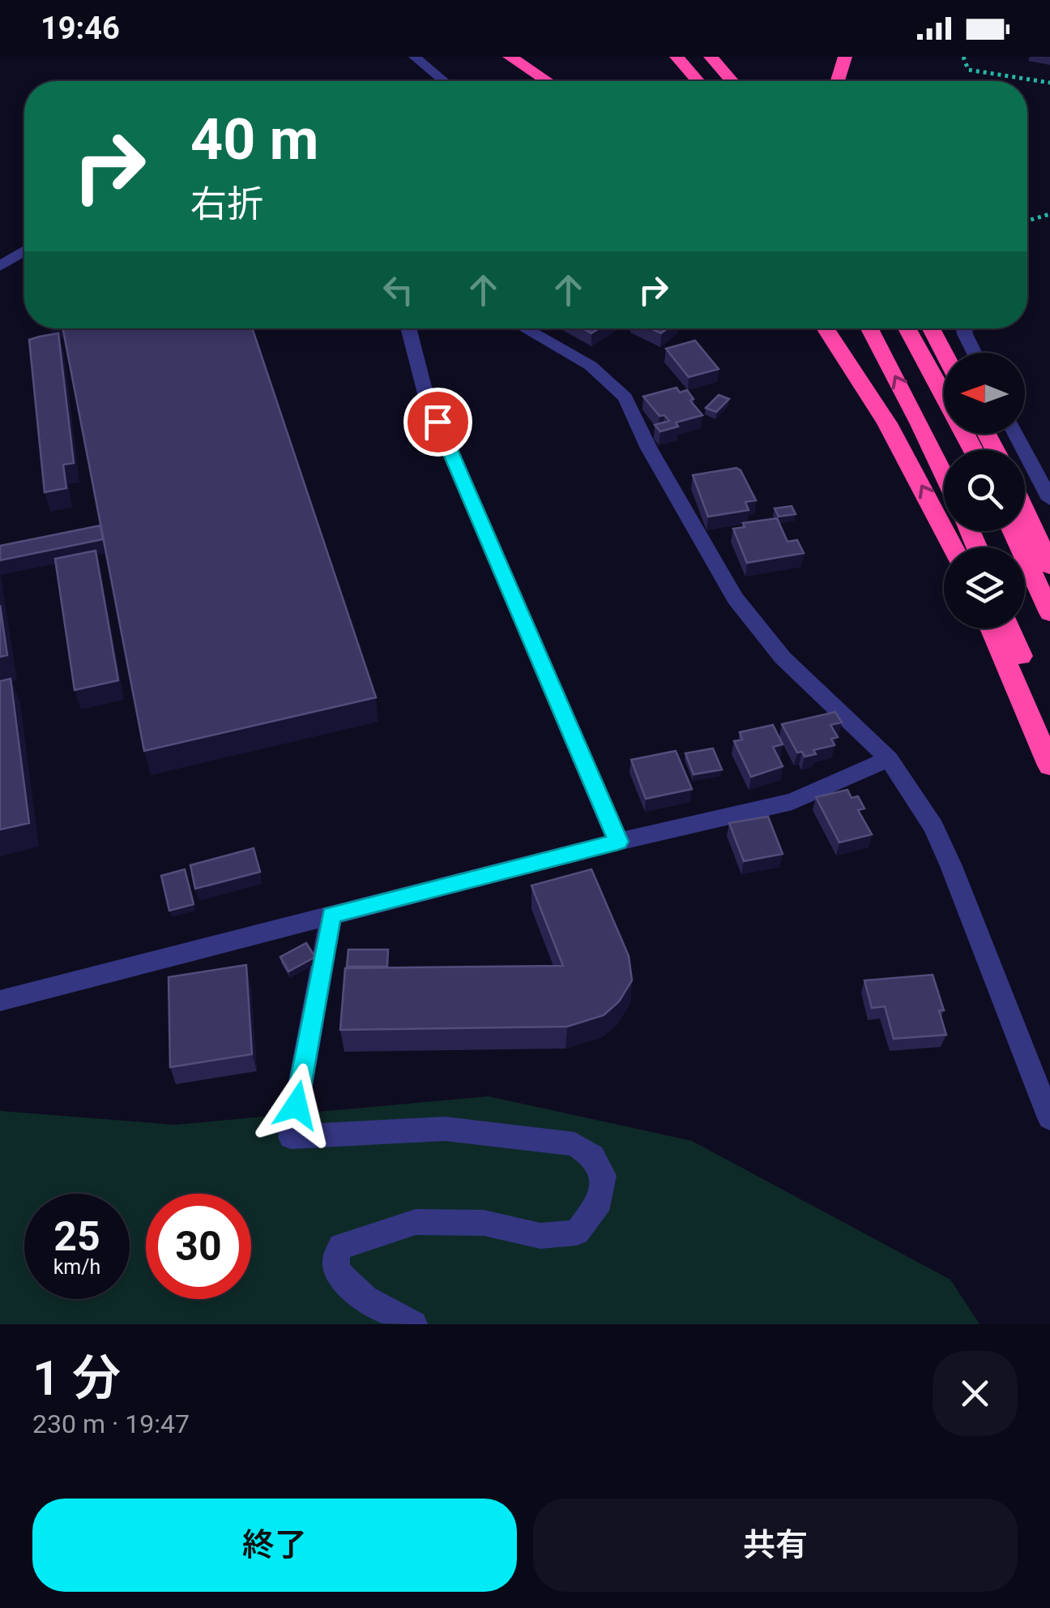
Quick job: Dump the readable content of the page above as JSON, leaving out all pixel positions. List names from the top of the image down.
{
  "north": "left",
  "page": {
    "status": "19:46",
    "turn": ["40 m", "右折"],
    "speed": "25 km/h",
    "limit": "30",
    "heading": ["1 分", "230 m · 19:47"],
    "buttons": ["終了", "共有"]
  }
}
